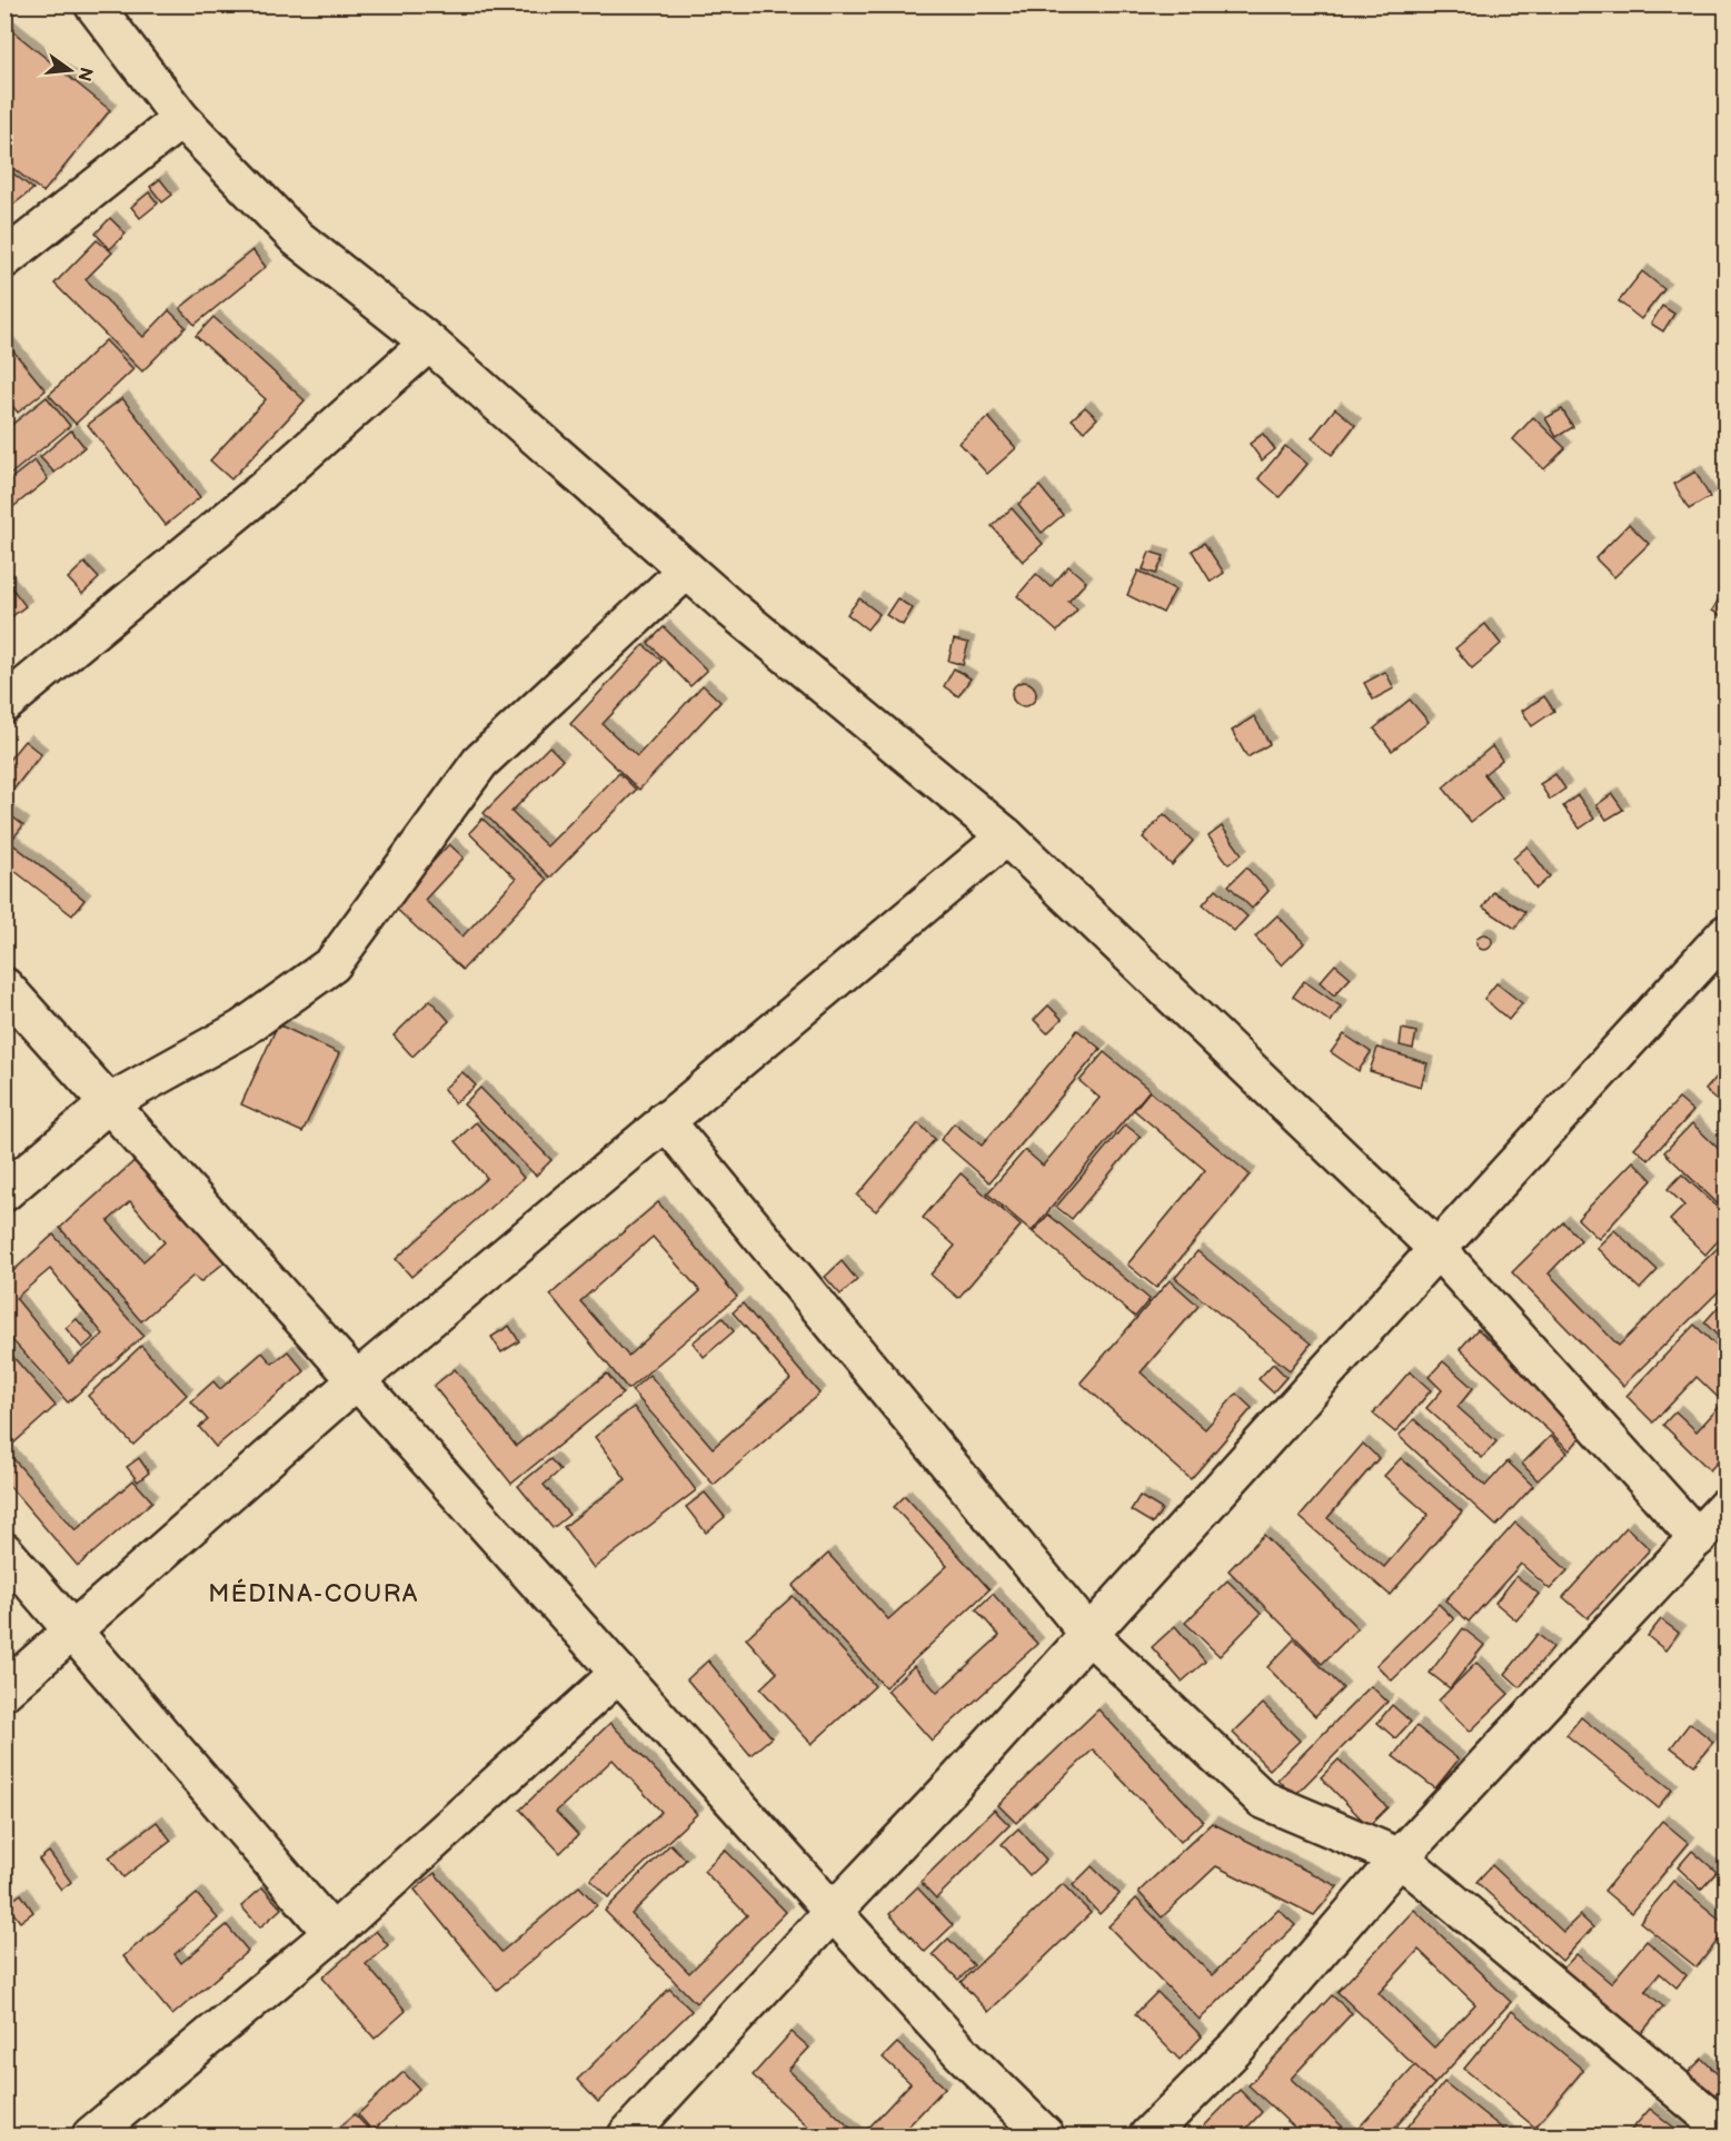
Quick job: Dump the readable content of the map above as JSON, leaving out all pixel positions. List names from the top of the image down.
{
  "districts": ["MÉDINA-COURA"],
  "north": "right"
}
